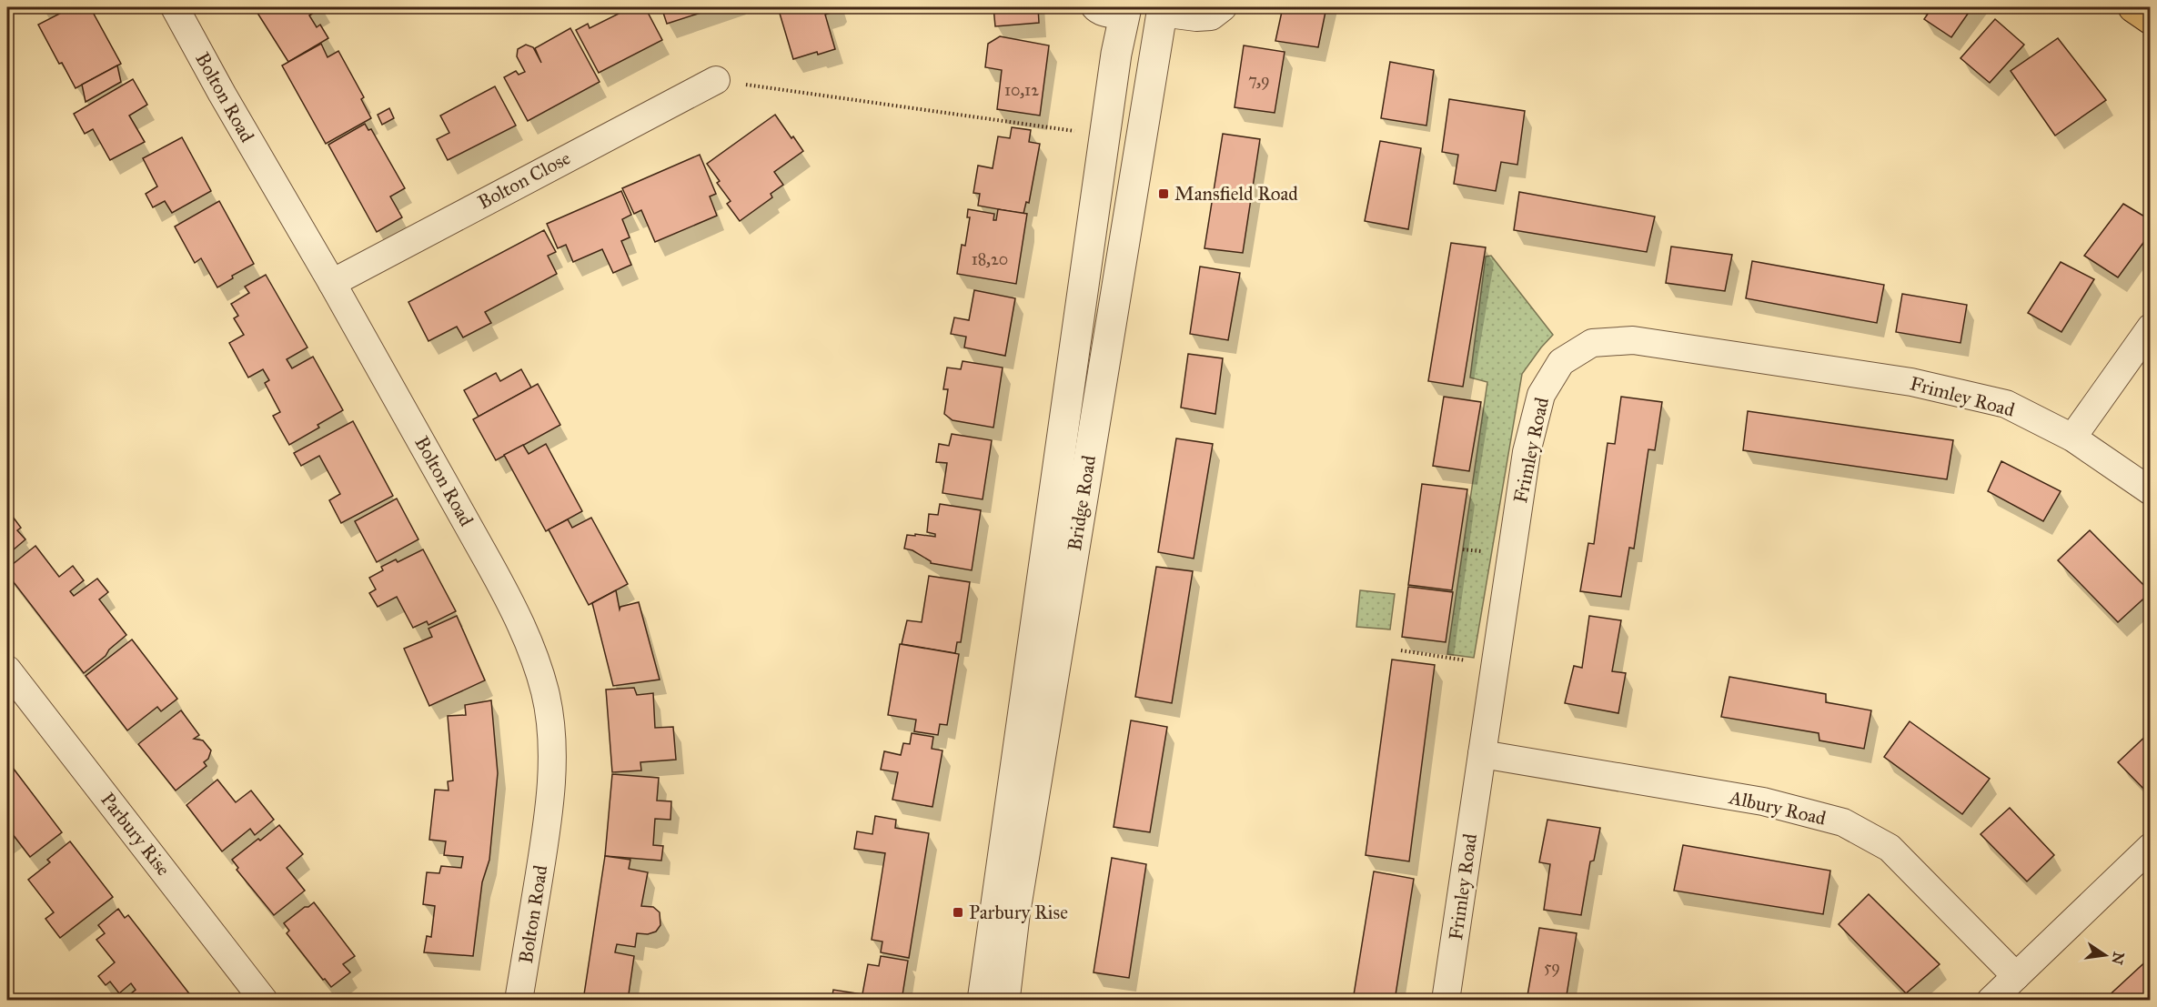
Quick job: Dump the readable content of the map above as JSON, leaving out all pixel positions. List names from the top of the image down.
{
  "streets": {
    "street": [
      "Bolton Road",
      "Bolton Close",
      "Frimley Road",
      "Bridge Road",
      "Albury Road",
      "Parbury Rise"
    ]
  },
  "crossings": [
    ["Bolton Road", "Bolton Close"],
    ["Frimley Road", "Albury Road"]
  ],
  "places": {
    "transit": ["Mansfield Road", "Parbury Rise"]
  },
  "house_numbers": [
    "7,9",
    "10,12",
    "18,20",
    "59"
  ],
  "north": "right"
}
